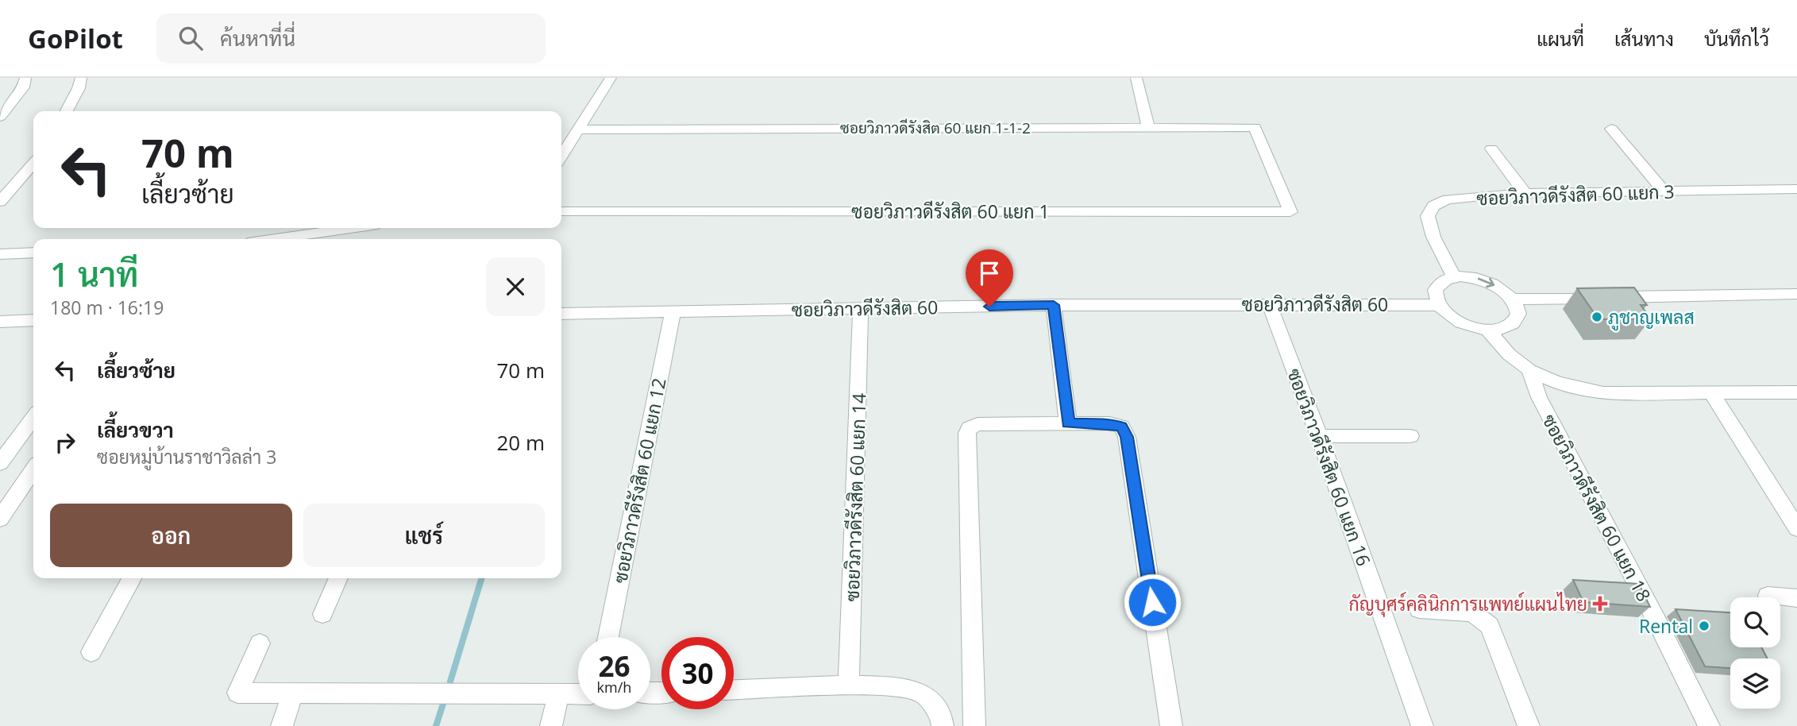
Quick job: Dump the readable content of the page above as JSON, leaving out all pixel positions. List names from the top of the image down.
{
  "streets": {
    "street": [
      "ซอยวิภาวดีรังสิต 60 แยก 1-1-2",
      "ซอยวิภาวดีรังสิต 60 แยก 3",
      "ซอยวิภาวดีรังสิต 60 แยก 1",
      "ซอยวิภาวดีรังสิต 60",
      "ซอยวิภาวดีรังสิต 60 แยก 16",
      "ซอยวิภาวดีรังสิต 60 แยก 12",
      "ซอยวิภาวดีรังสิต 60 แยก 14",
      "ซอยวิภาวดีรังสิต 60 แยก 18"
    ]
  },
  "crossings": [
    ["ซอยวิภาวดีรังสิต 60 แยก 1-1-2", "ซอยวิภาวดีรังสิต 60 แยก 1"],
    ["ซอยวิภาวดีรังสิต 60", "ซอยวิภาวดีรังสิต 60 แยก 16"],
    ["ซอยวิภาวดีรังสิต 60", "ซอยวิภาวดีรังสิต 60 แยก 12"],
    ["ซอยวิภาวดีรังสิต 60", "ซอยวิภาวดีรังสิต 60 แยก 14"]
  ],
  "places": {
    "other": ["ภูชาญเพลส", "Rental"],
    "health": ["กัญบุศร์คลินิกการแพทย์แผนไทย"]
  },
  "page": {
    "header": "GoPilot",
    "search": "ค้นหาที่นี่",
    "nav": ["แผนที่", "เส้นทาง", "บันทึกไว้"],
    "turn": ["70 m", "เลี้ยวซ้าย"],
    "heading": ["1 นาที", "180 m · 16:19"],
    "list": [
      {
        "name": "เลี้ยวซ้าย",
        "value": "70 m"
      },
      {
        "name": "เลี้ยวขวา",
        "note": "ซอยหมู่บ้านราชาวิลล่า 3",
        "value": "20 m"
      }
    ],
    "buttons": ["ออก", "แชร์"],
    "speed": "26 km/h",
    "limit": "30"
  }
}
